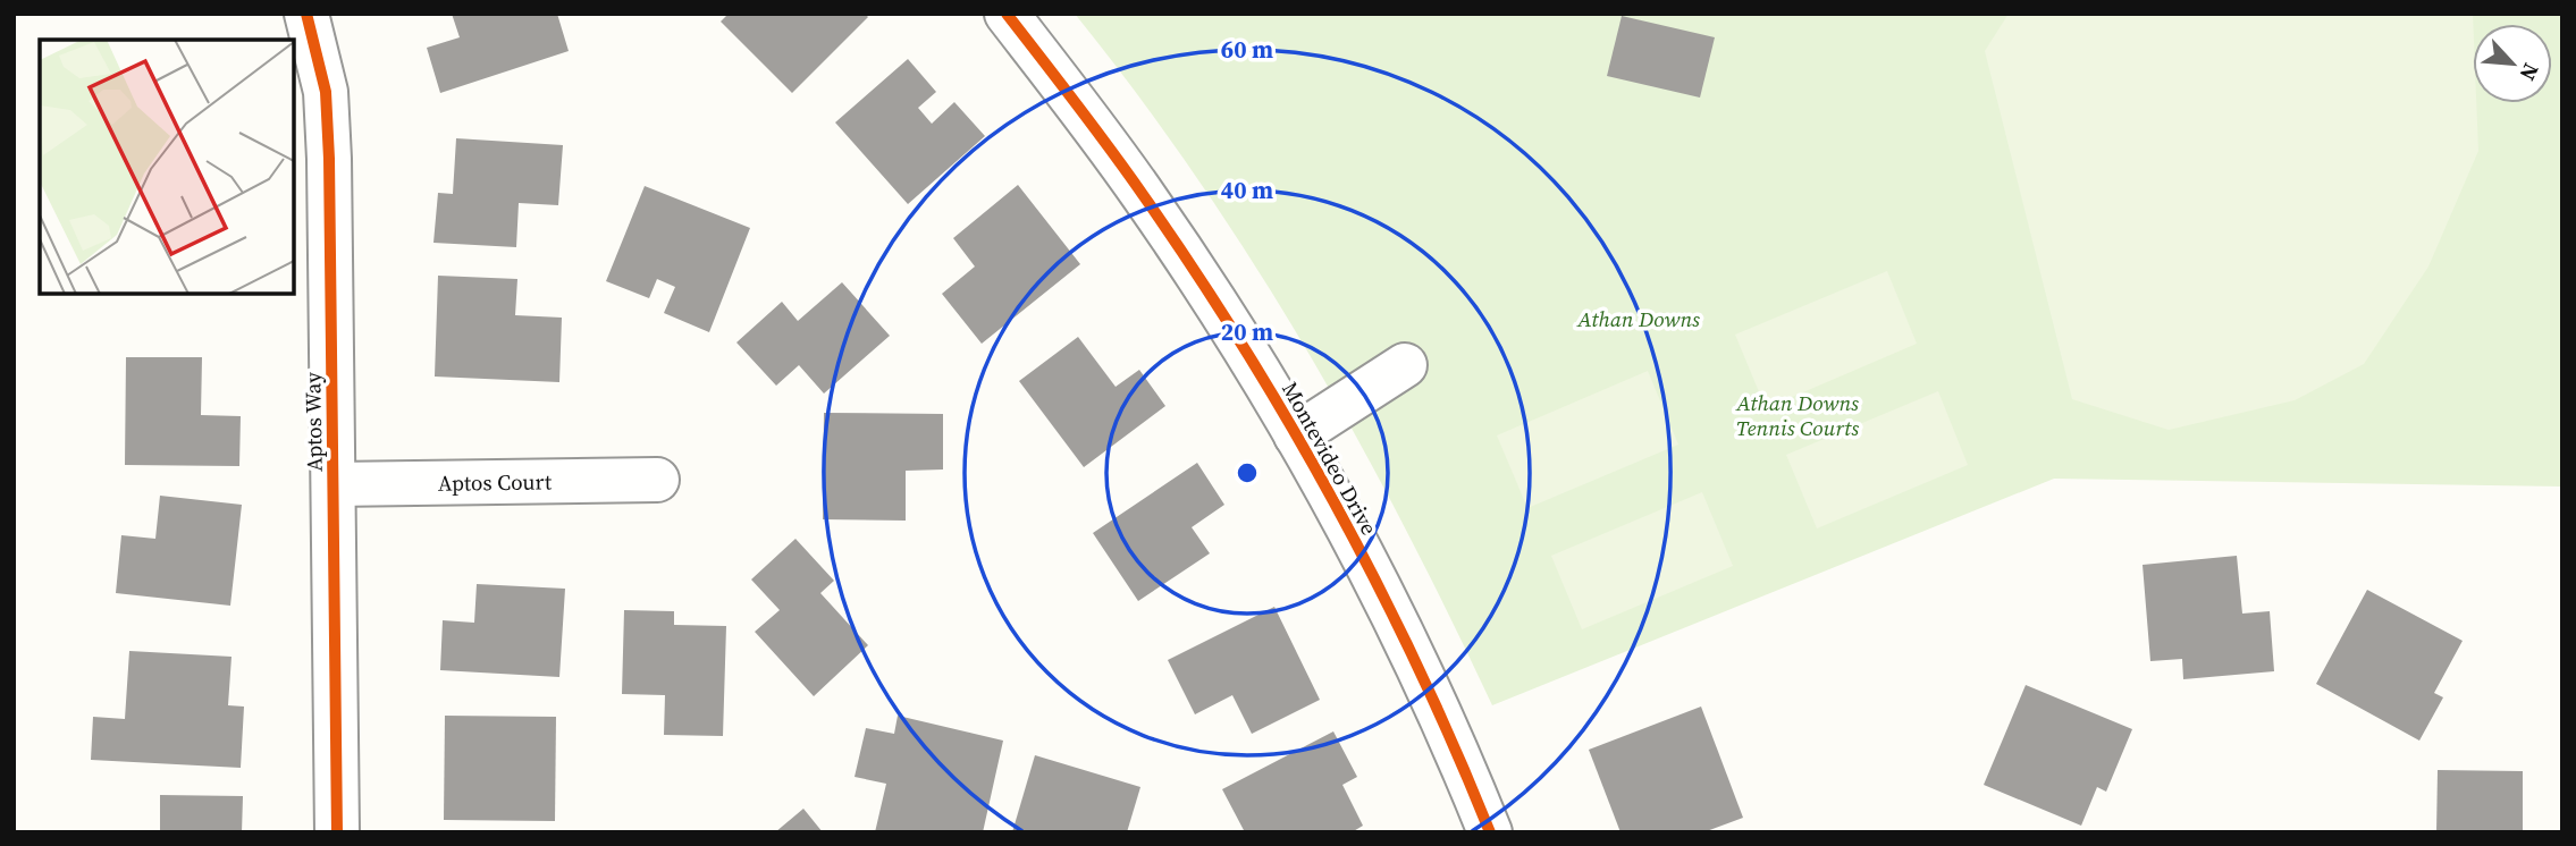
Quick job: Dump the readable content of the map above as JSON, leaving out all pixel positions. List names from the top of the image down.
{
  "streets": {
    "street": ["Aptos Way", "Montevideo Drive", "Aptos Court"]
  },
  "crossings": [
    ["Aptos Way", "Aptos Court"]
  ],
  "parks": ["Athan Downs", "Athan Downs Tennis Courts"],
  "north": "bottom right",
  "rings": ["60 m", "40 m", "20 m"]
}
